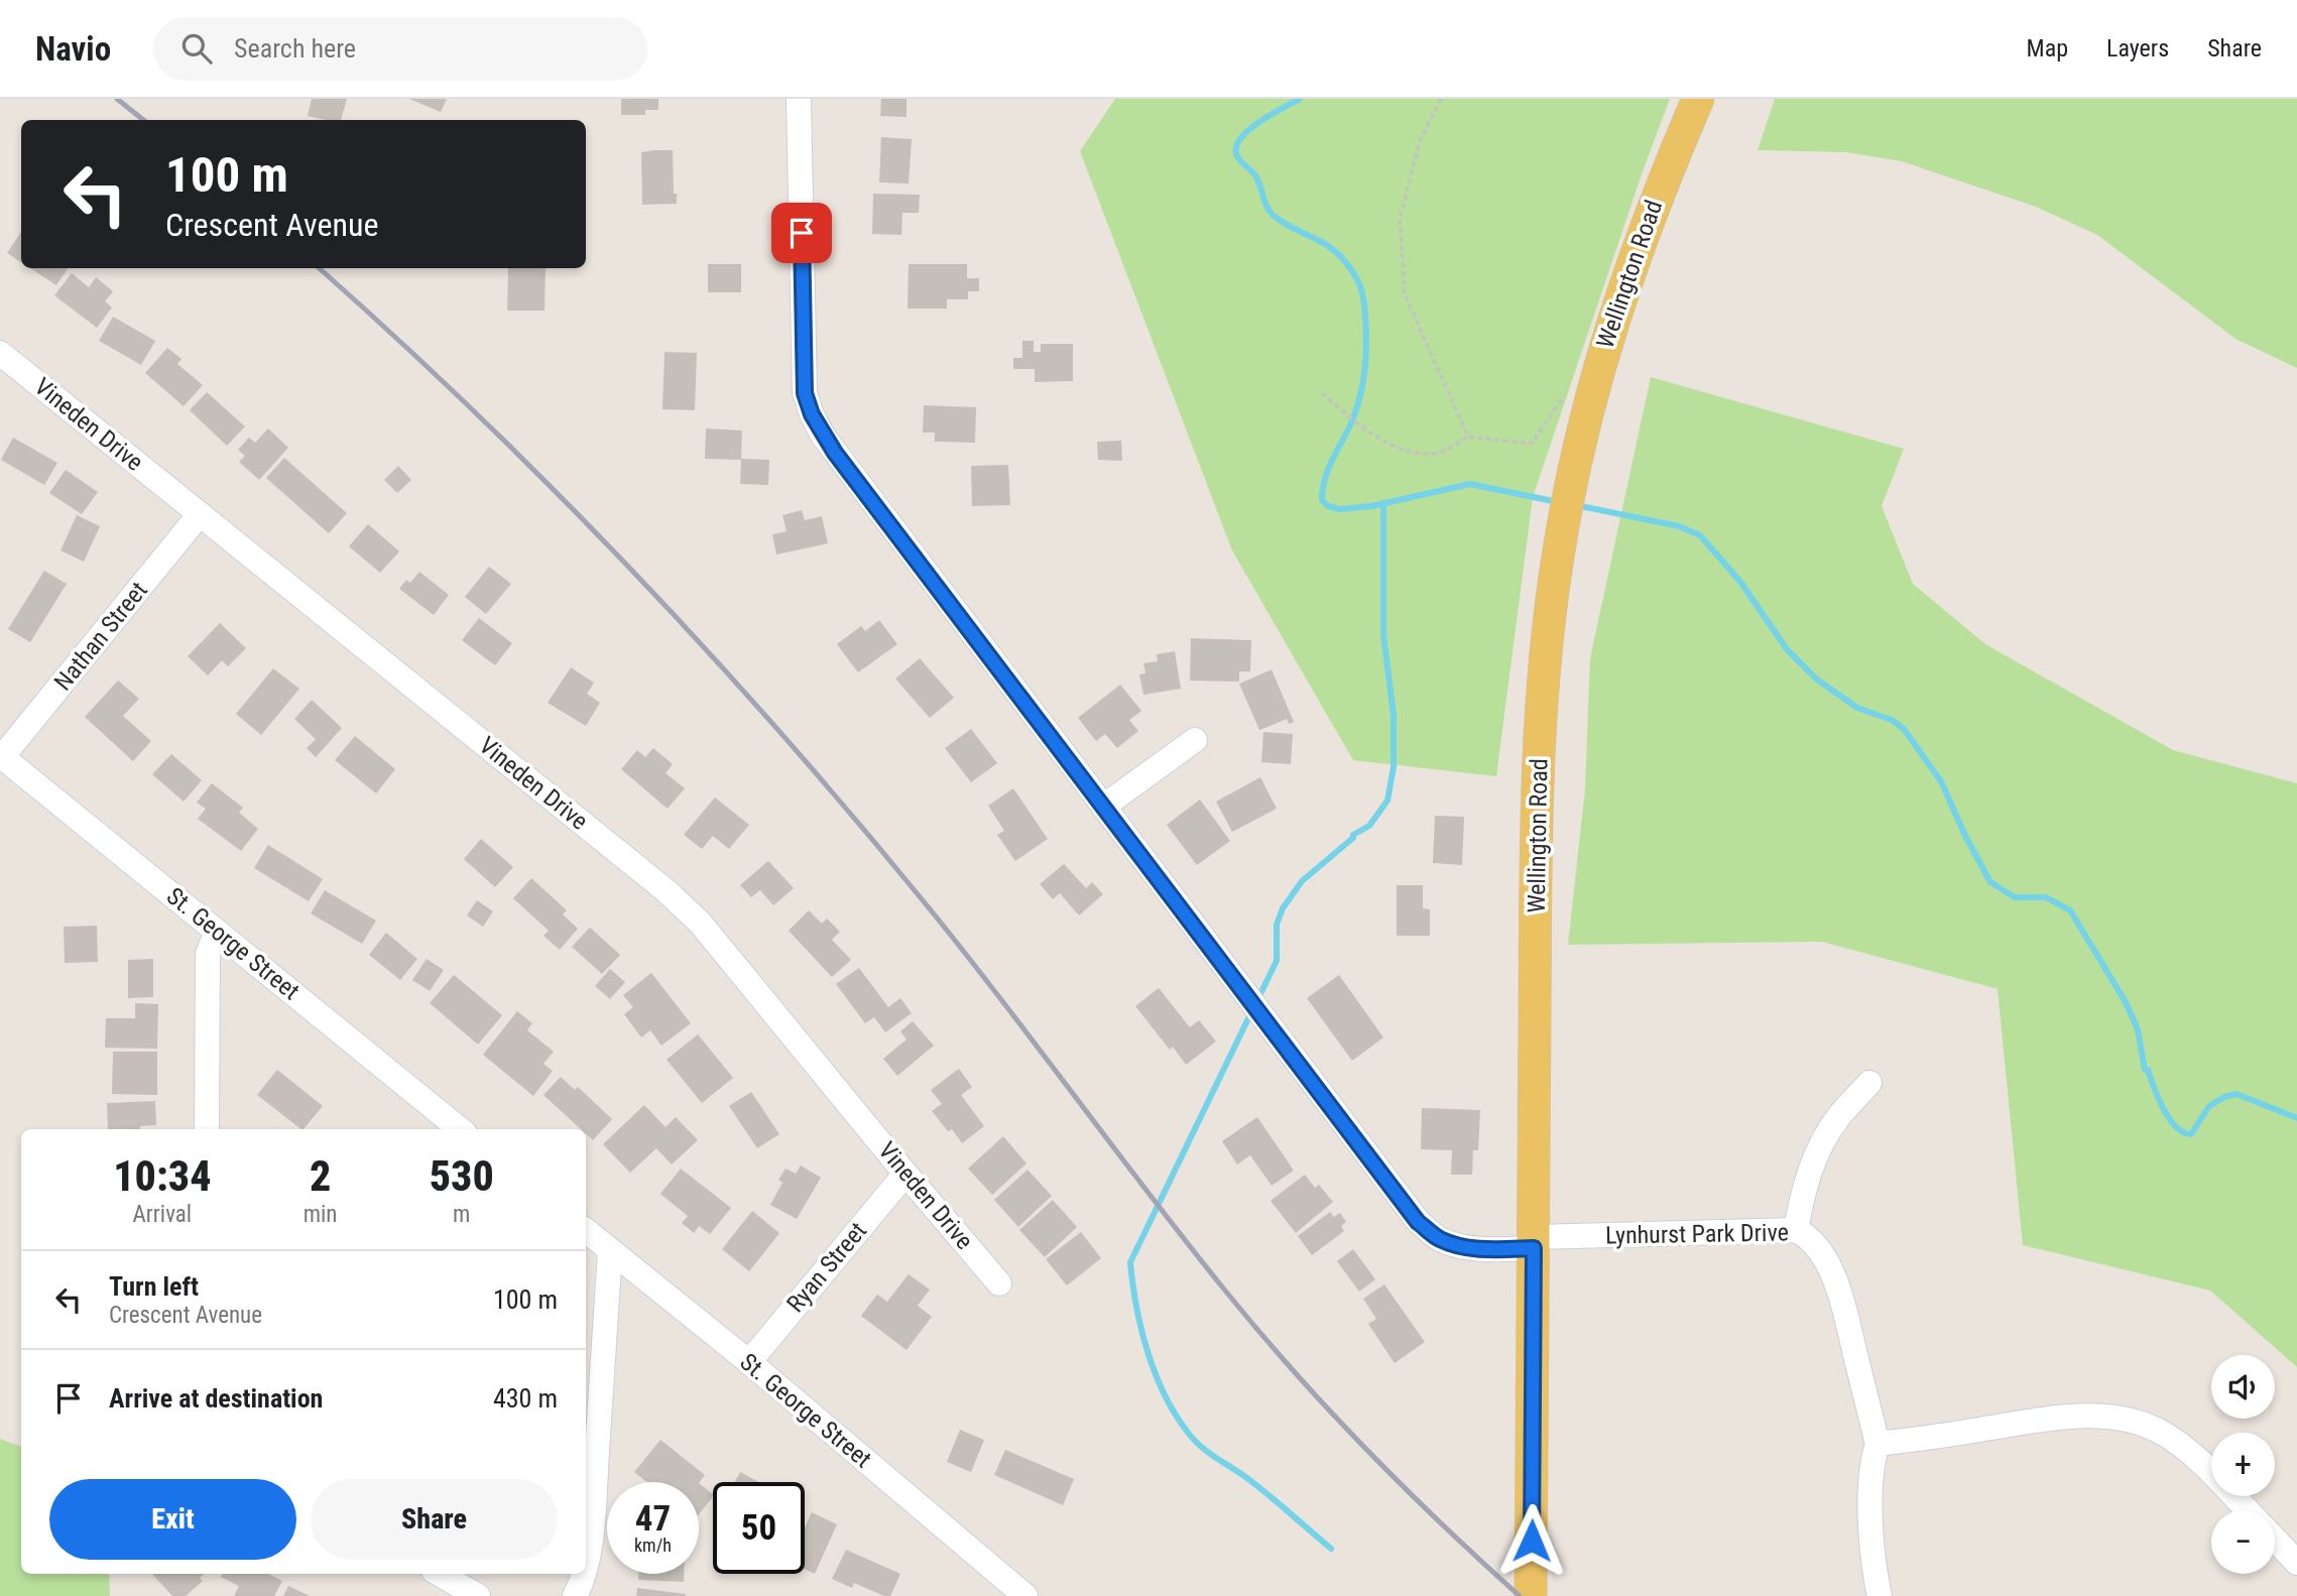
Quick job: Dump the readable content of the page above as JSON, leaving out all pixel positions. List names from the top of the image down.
{
  "streets": {
    "main road": ["Wellington Road"],
    "street": [
      "Vineden Drive",
      "Nathan Street",
      "St. George Street",
      "Lynhurst Park Drive",
      "Ryan Street"
    ]
  },
  "crossings": [
    ["Wellington Road", "Lynhurst Park Drive"],
    ["Vineden Drive", "Nathan Street"],
    ["Vineden Drive", "Ryan Street"],
    ["Nathan Street", "St. George Street"],
    ["St. George Street", "Ryan Street"]
  ],
  "page": {
    "header": "Navio",
    "search": "Search here",
    "nav": ["Map", "Layers", "Share"],
    "turn": ["100 m", "Crescent Avenue"],
    "eta": [
      "10:34",
      "Arrival",
      "2",
      "min",
      "530",
      "m"
    ],
    "list": [
      {
        "name": "Turn left",
        "note": "Crescent Avenue",
        "value": "100 m"
      },
      {
        "name": "Arrive at destination",
        "value": "430 m"
      }
    ],
    "map_buttons": ["+", "−"],
    "buttons": ["Exit", "Share"],
    "speed": "47 km/h",
    "limit": "50"
  }
}
